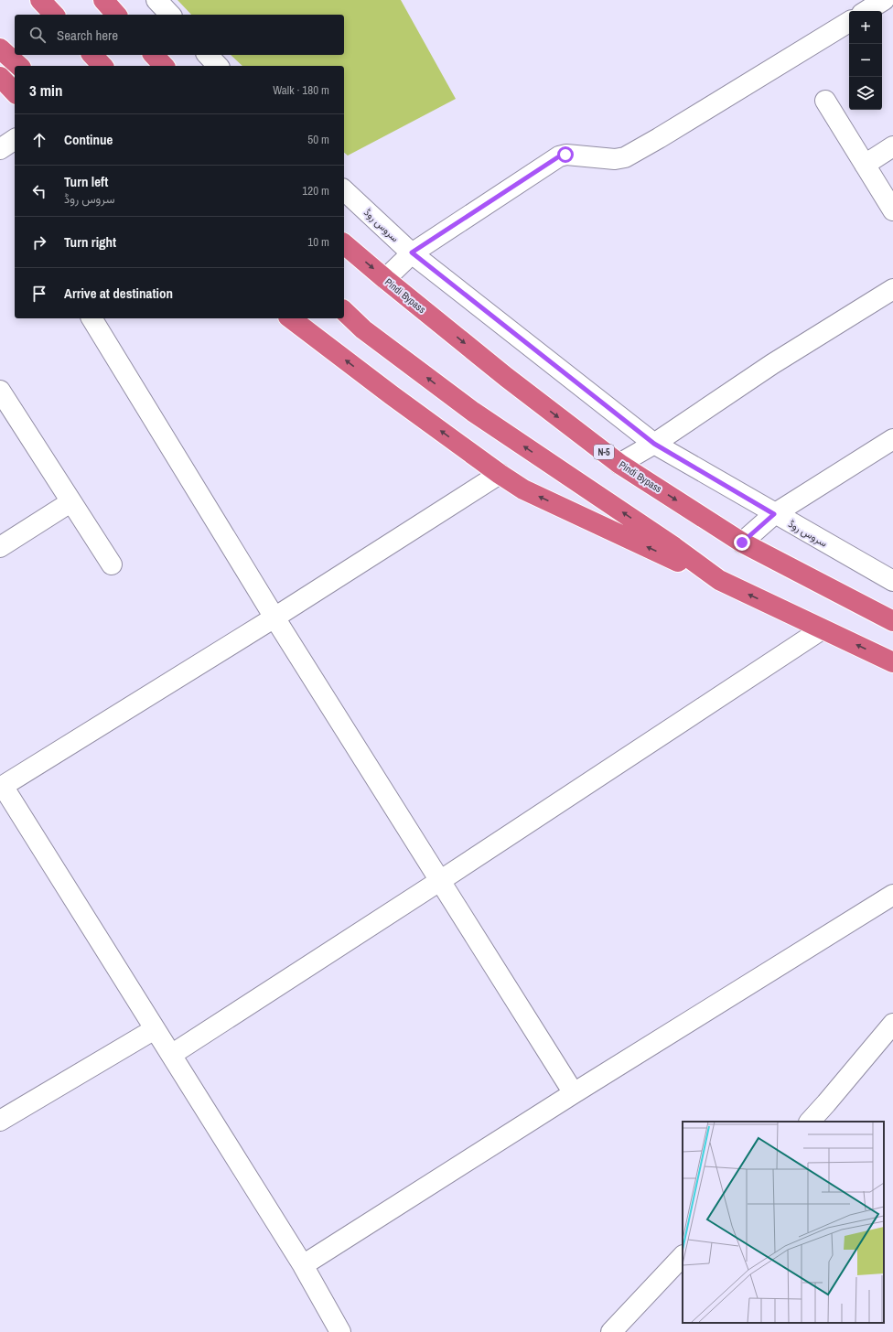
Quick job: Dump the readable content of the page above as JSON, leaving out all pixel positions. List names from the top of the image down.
{
  "streets": {
    "highway": ["Pindi Bypass", "N-5"],
    "street": ["سروس روڈ"]
  },
  "page": {
    "map_buttons": ["+", "−"],
    "search": "Search here",
    "heading": ["3 min", "Walk · 180 m"],
    "list": [
      ["Continue", "50 m"],
      ["Turn left", "سروس روڈ", "120 m"],
      ["Turn right", "10 m"],
      "Arrive at destination"
    ]
  }
}
